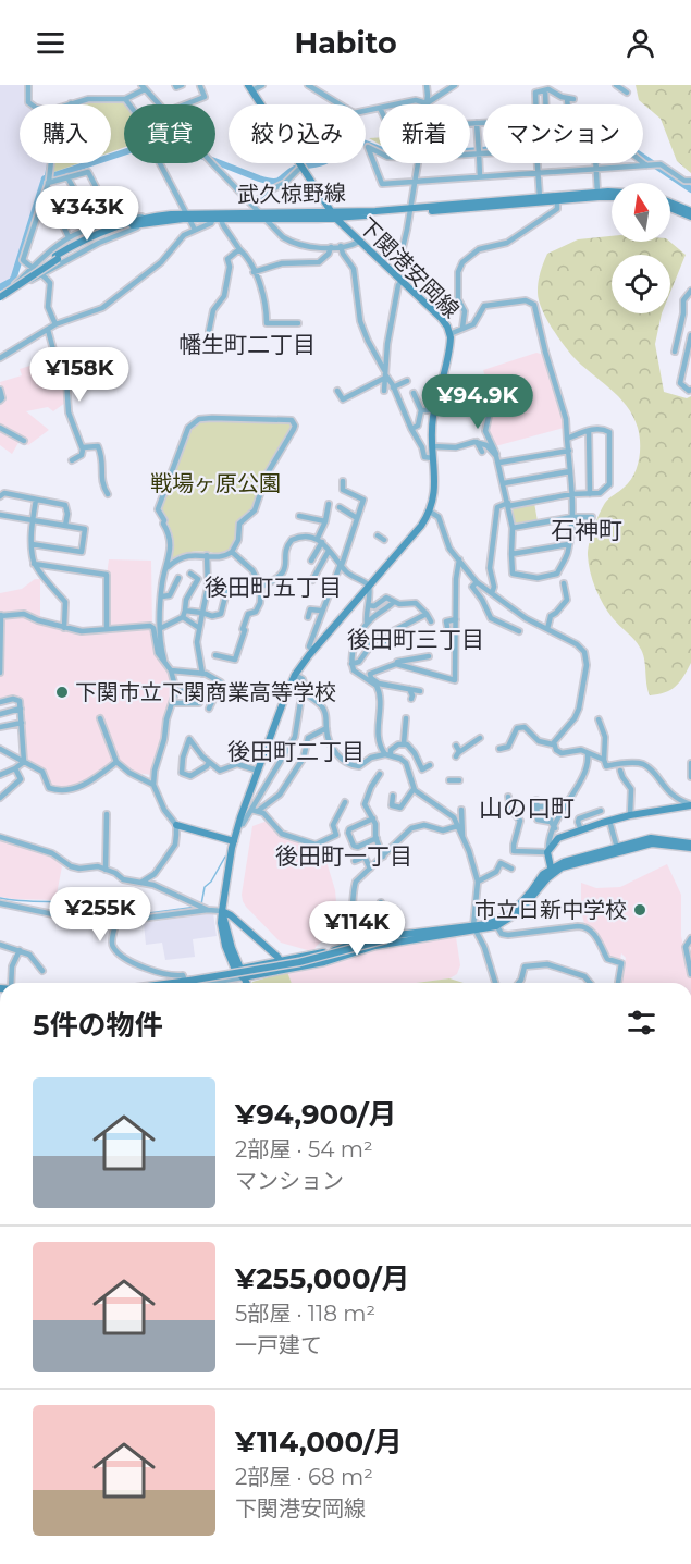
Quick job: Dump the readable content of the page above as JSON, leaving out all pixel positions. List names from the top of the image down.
{
  "streets": {
    "main road": ["武久椋野線", "下関港安岡線"]
  },
  "crossings": [
    ["武久椋野線", "下関港安岡線"]
  ],
  "districts": [
    "幡生町二丁目",
    "石神町",
    "後田町五丁目",
    "後田町三丁目",
    "後田町二丁目",
    "山の口町",
    "後田町一丁目"
  ],
  "parks": ["戦場ヶ原公園"],
  "places": ["下関市立下関商業高等学校", "市立日新中学校"],
  "north": "top",
  "page": {
    "header": "Habito",
    "chip": [
      "購入",
      "賃貸",
      "絞り込み",
      "新着",
      "マンション"
    ],
    "price": [
      "¥343K",
      "¥158K",
      "¥94.9K",
      "¥255K",
      "¥114K"
    ],
    "heading": "5件の物件",
    "list": [
      {
        "name": "¥94,900/月",
        "note": "2部屋 · 54 m² · マンション"
      },
      {
        "name": "¥255,000/月",
        "note": "5部屋 · 118 m² · 一戸建て"
      },
      {
        "name": "¥114,000/月",
        "note": "2部屋 · 68 m² · 下関港安岡線"
      }
    ]
  }
}
